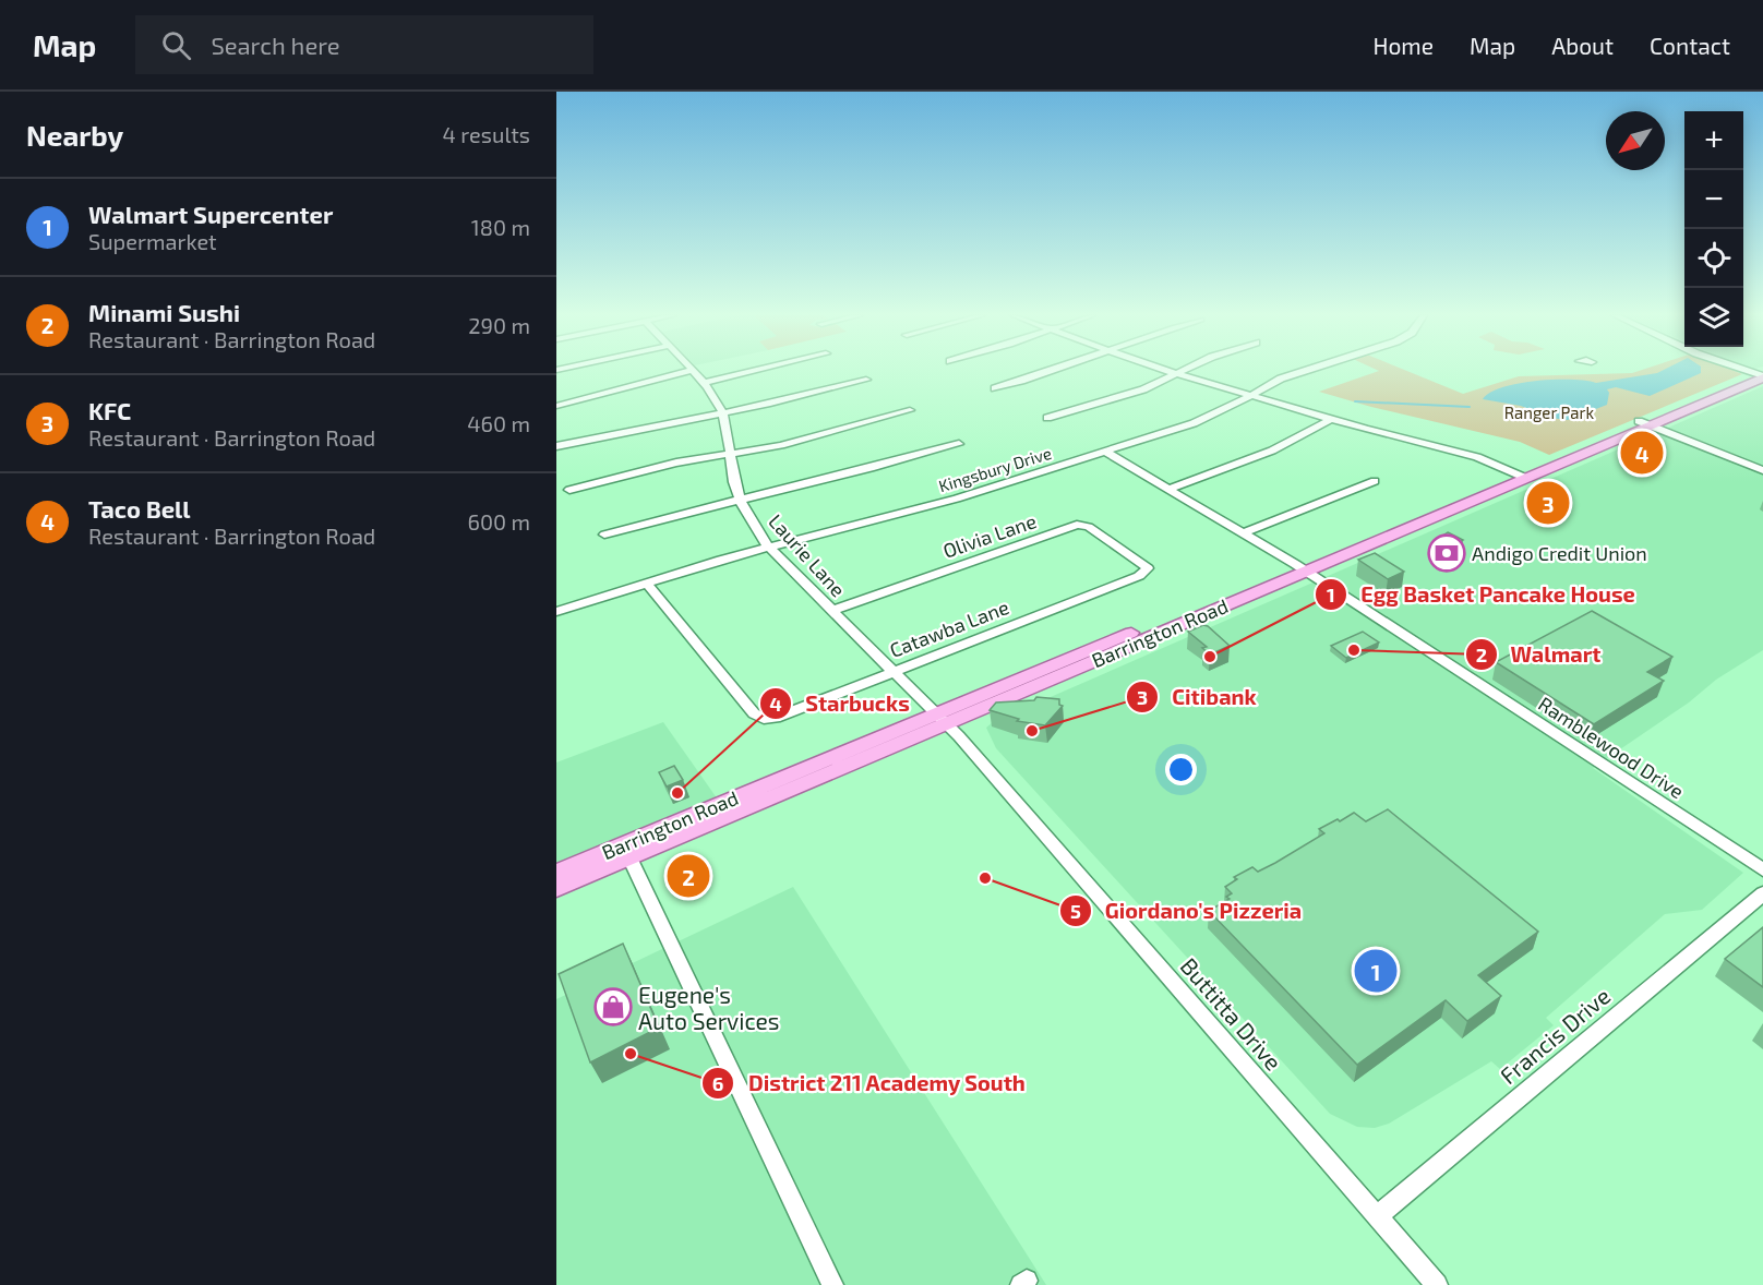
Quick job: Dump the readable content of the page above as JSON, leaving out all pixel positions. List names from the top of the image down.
{
  "streets": {
    "main road": ["Barrington Road"],
    "street": [
      "Kingsbury Drive",
      "Olivia Lane",
      "Laurie Lane",
      "Catawba Lane",
      "Ramblewood Drive",
      "Buttitta Drive",
      "Francis Drive"
    ]
  },
  "crossings": [
    ["Kingsbury Drive", "Laurie Lane"],
    ["Kingsbury Drive", "Catawba Lane"],
    ["Kingsbury Drive", "Ramblewood Drive"],
    ["Olivia Lane", "Laurie Lane"],
    ["Olivia Lane", "Catawba Lane"],
    ["Laurie Lane", "Catawba Lane"],
    ["Laurie Lane", "Barrington Road"],
    ["Laurie Lane", "Buttitta Drive"],
    ["Barrington Road", "Ramblewood Drive"],
    ["Barrington Road", "Buttitta Drive"],
    ["Buttitta Drive", "Francis Drive"]
  ],
  "parks": ["Ranger Park"],
  "places": {
    "bank": ["Andigo Credit Union"],
    "other": [
      "Walmart",
      "Egg Basket Pancake House",
      "Citibank",
      "Starbucks",
      "Giordano's Pizzeria",
      "District 211 Academy South"
    ],
    "shop": ["Eugene's Auto Services"]
  },
  "north": "bottom left",
  "page": {
    "header": "Map",
    "search": "Search here",
    "nav": [
      "Home",
      "Map",
      "About",
      "Contact"
    ],
    "heading": ["Nearby", "4 results"],
    "map_buttons": ["+", "−"],
    "list": [
      {
        "mark": "1",
        "name": "Walmart Supercenter",
        "note": "Supermarket",
        "value": "180 m"
      },
      {
        "mark": "2",
        "name": "Minami Sushi",
        "note": "Restaurant · Barrington Road",
        "value": "290 m"
      },
      {
        "mark": "3",
        "name": "KFC",
        "note": "Restaurant · Barrington Road",
        "value": "460 m"
      },
      {
        "mark": "4",
        "name": "Taco Bell",
        "note": "Restaurant · Barrington Road",
        "value": "600 m"
      }
    ],
    "pins": [
      "4",
      "3",
      "2",
      "1"
    ]
  }
}
